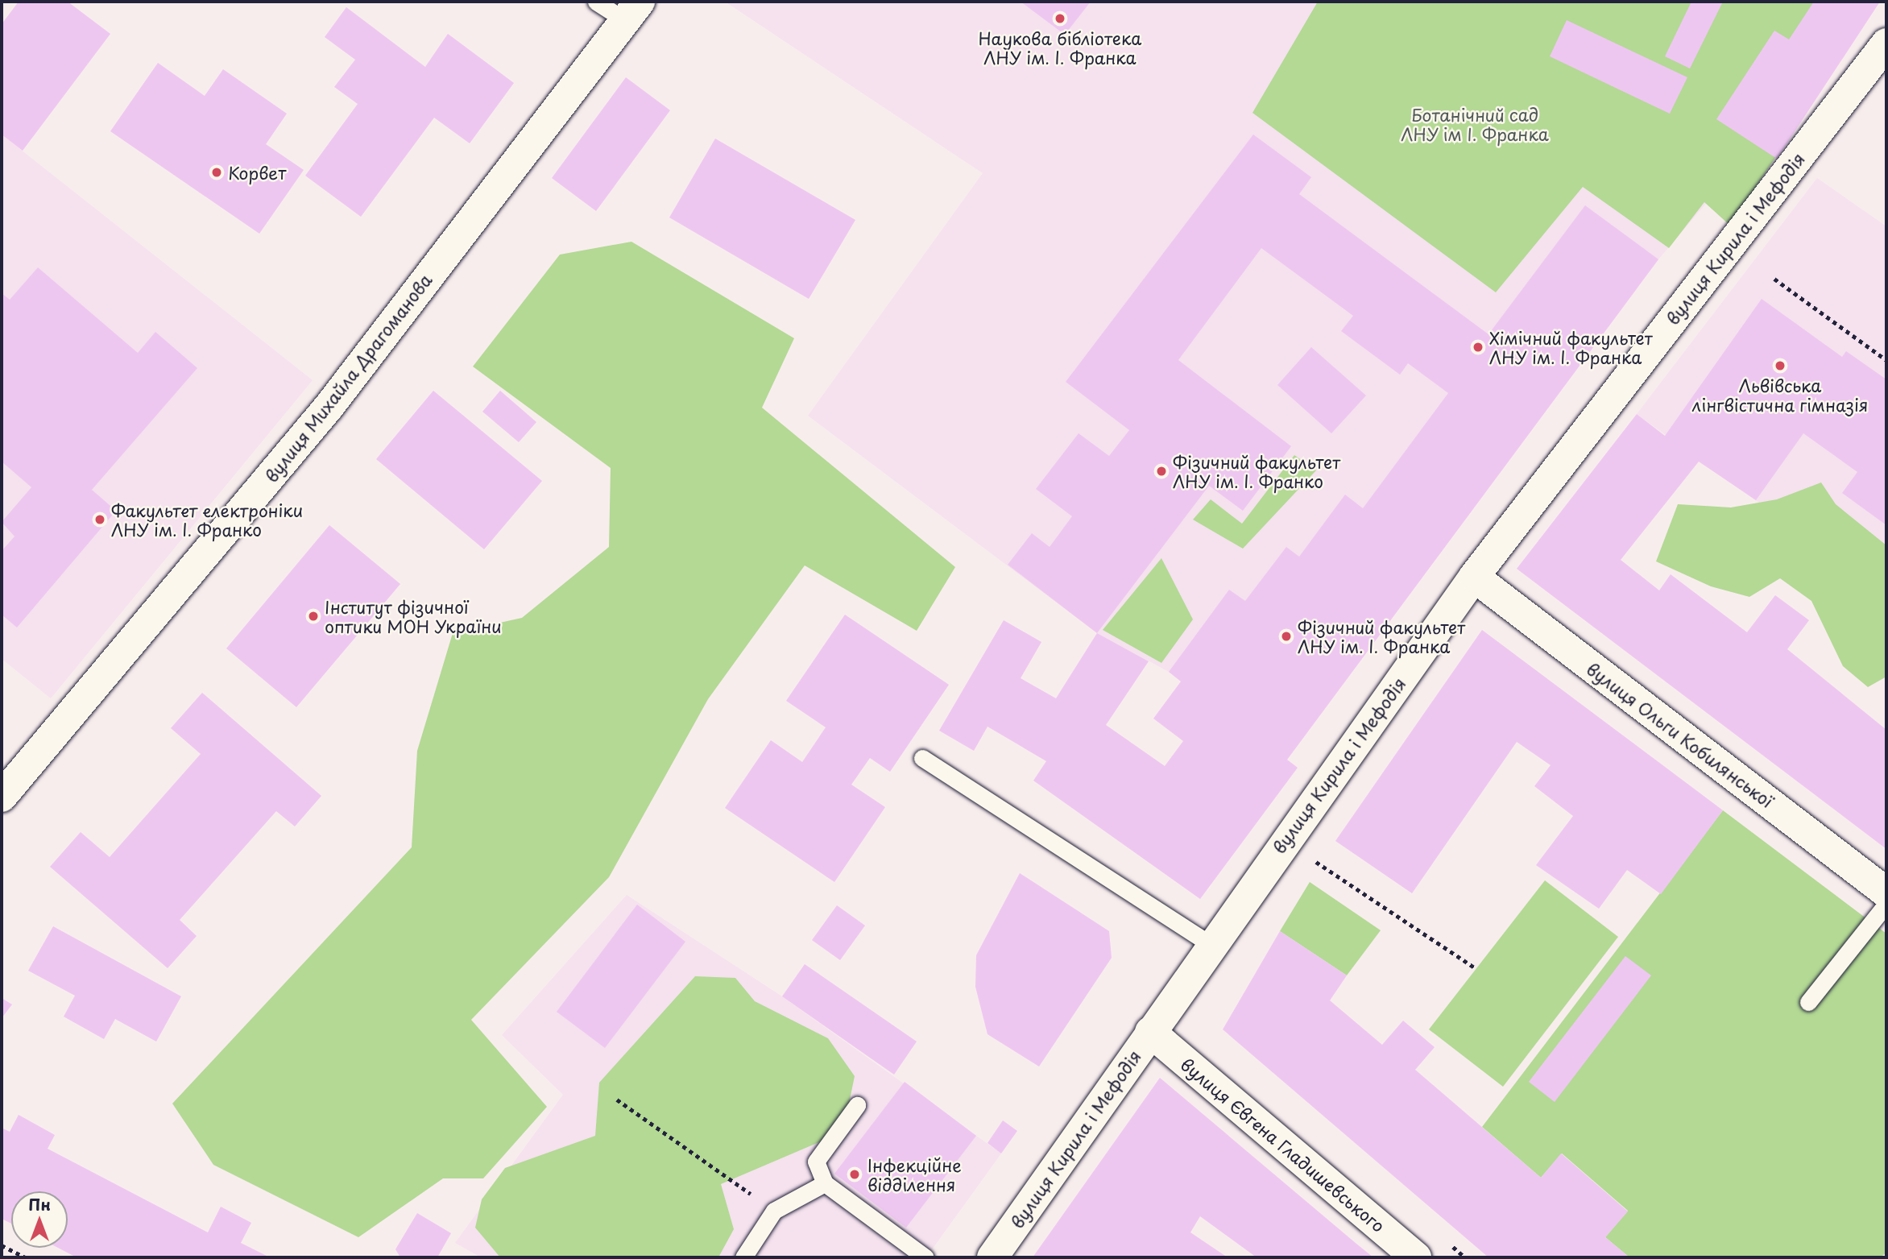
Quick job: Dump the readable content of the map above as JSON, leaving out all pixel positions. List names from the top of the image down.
{
  "streets": {
    "street": [
      "вулиця Кирила і Мефодія",
      "вулиця Михайла Драгоманова",
      "вулиця Ольги Кобилянської",
      "вулиця Євгена Гладишевського"
    ]
  },
  "crossings": [
    ["вулиця Кирила і Мефодія", "вулиця Ольги Кобилянської"],
    ["вулиця Кирила і Мефодія", "вулиця Євгена Гладишевського"]
  ],
  "parks": ["Ботанічний сад ЛНУ ім І. Франка"],
  "places": [
    "Наукова бібліотека ЛНУ ім. І. Франка",
    "Корвет",
    "Хімічний факультет ЛНУ ім. І. Франка",
    "Львівська лінгвістична гімназія",
    "Фізичний факультет ЛНУ ім. І. Франко",
    "Факультет електроніки ЛНУ ім. І. Франко",
    "Інститут фізичної оптики МОН України",
    "Фізичний факультет ЛНУ ім. І. Франка",
    "Інфекційне відділення"
  ],
  "north": "top"
}
